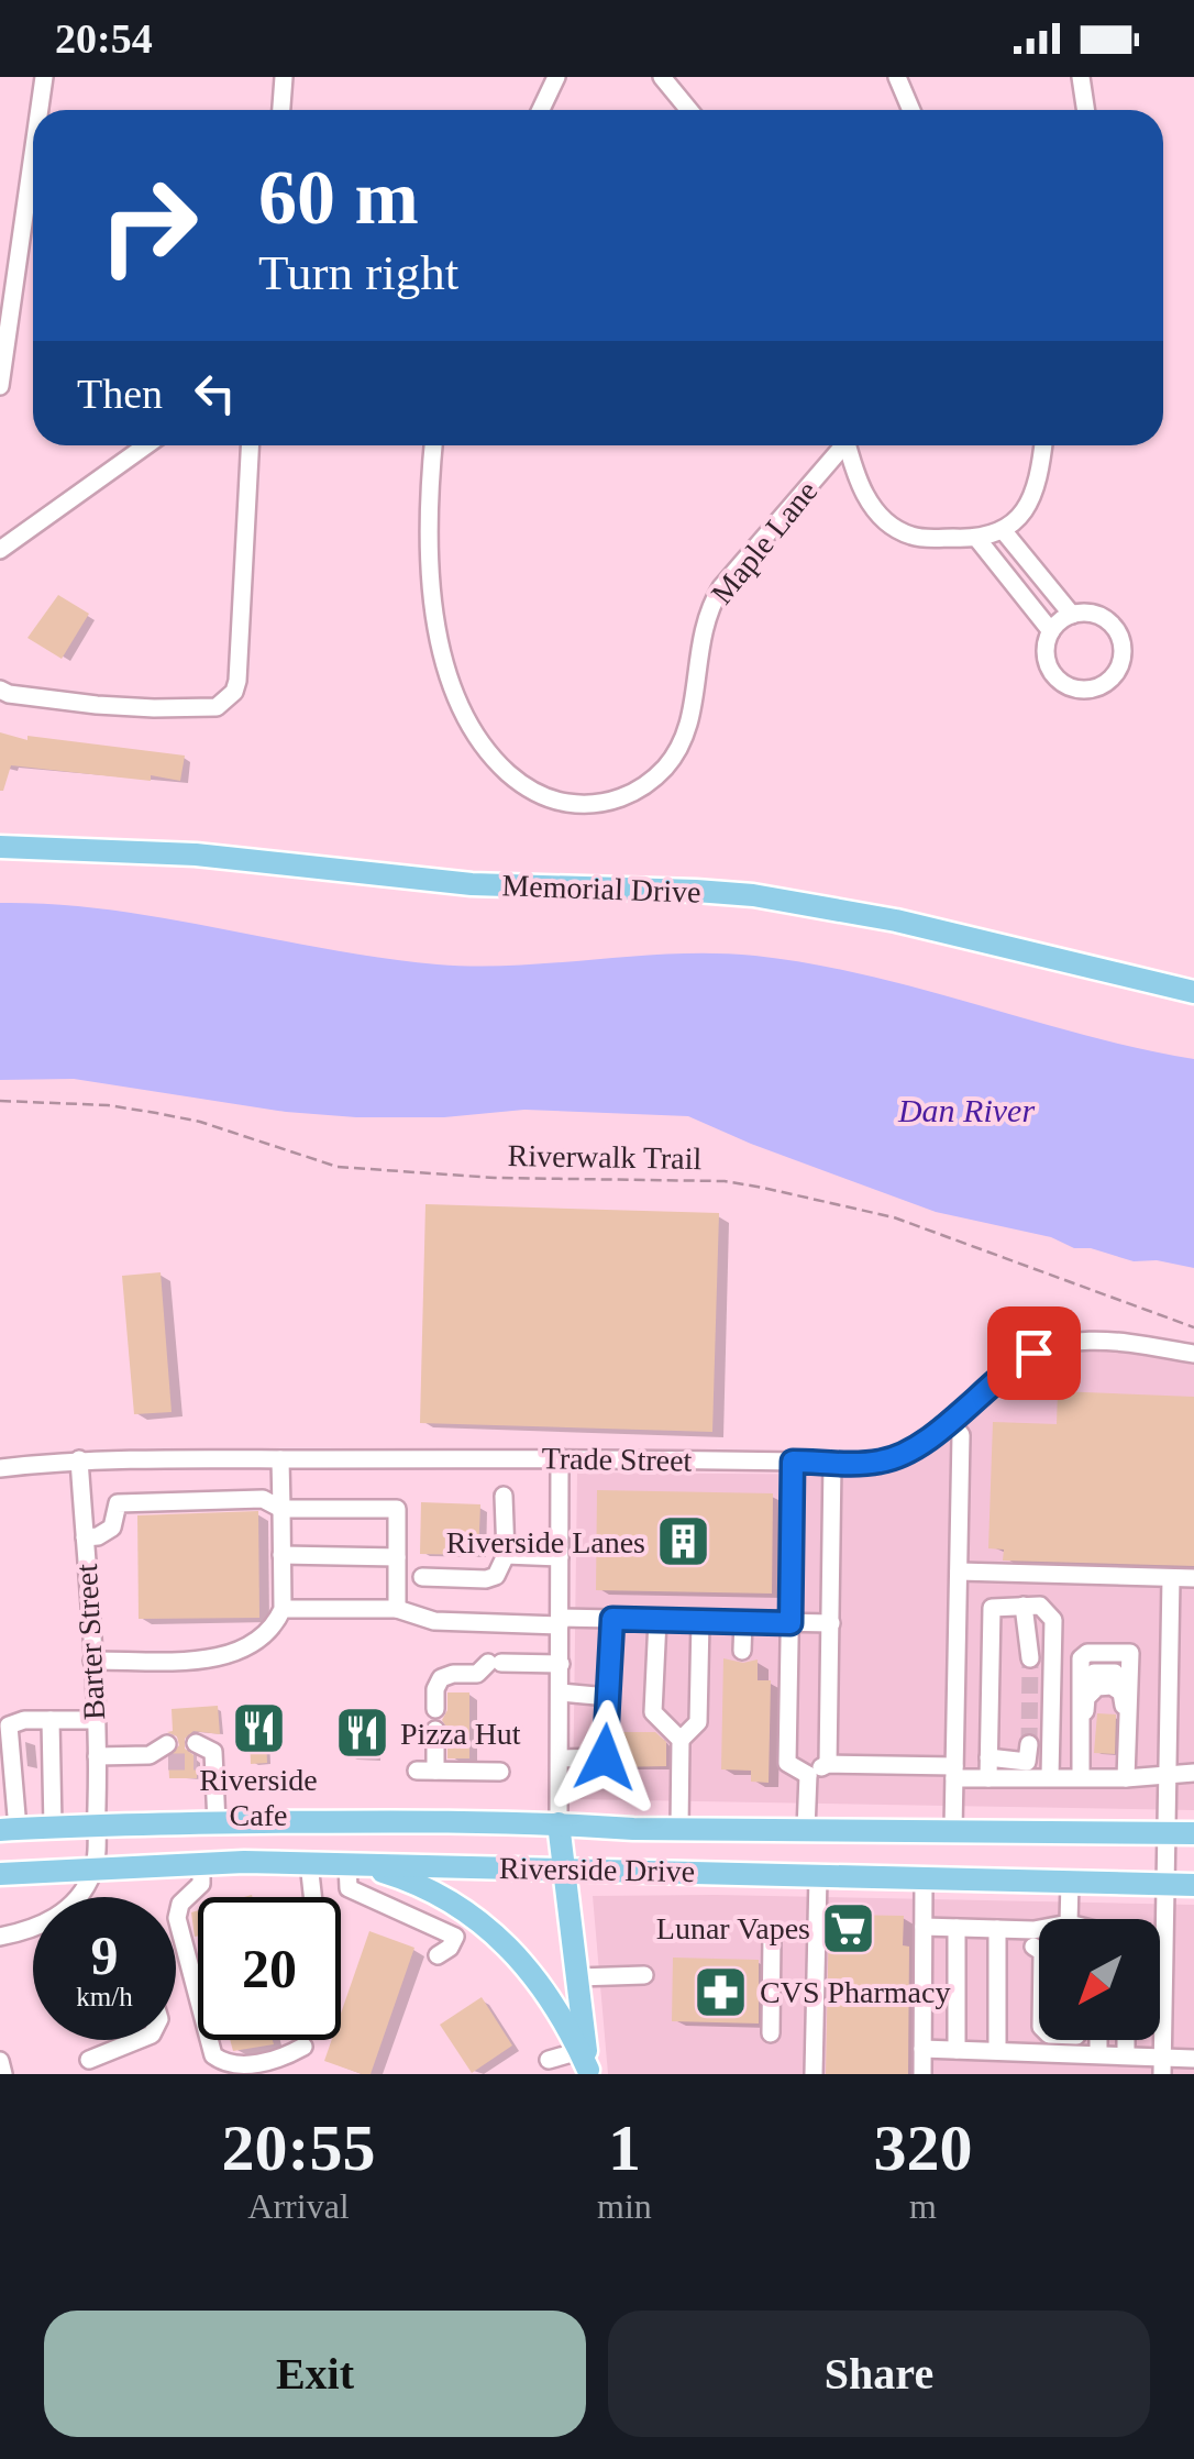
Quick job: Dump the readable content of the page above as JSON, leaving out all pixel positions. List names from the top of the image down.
{
  "streets": {
    "main road": ["Memorial Drive", "Riverside Drive"],
    "street": ["Maple Lane", "Trade Street", "Barter Street"],
    "path": ["Riverwalk Trail"]
  },
  "crossings": [
    ["Trade Street", "Barter Street"],
    ["Barter Street", "Riverside Drive"]
  ],
  "water": ["Dan River"],
  "places": {
    "building": ["Riverside Lanes"],
    "restaurant": ["Riverside Cafe", "Pizza Hut"],
    "supermarket": ["Lunar Vapes"],
    "pharmacy": ["CVS Pharmacy"]
  },
  "north": "bottom left",
  "page": {
    "status": "20:54",
    "turn": ["60 m", "Turn right"],
    "then": "Then",
    "speed": "9 km/h",
    "limit": "20",
    "eta": [
      "20:55",
      "Arrival",
      "1",
      "min",
      "320",
      "m"
    ],
    "buttons": ["Exit", "Share"]
  }
}
